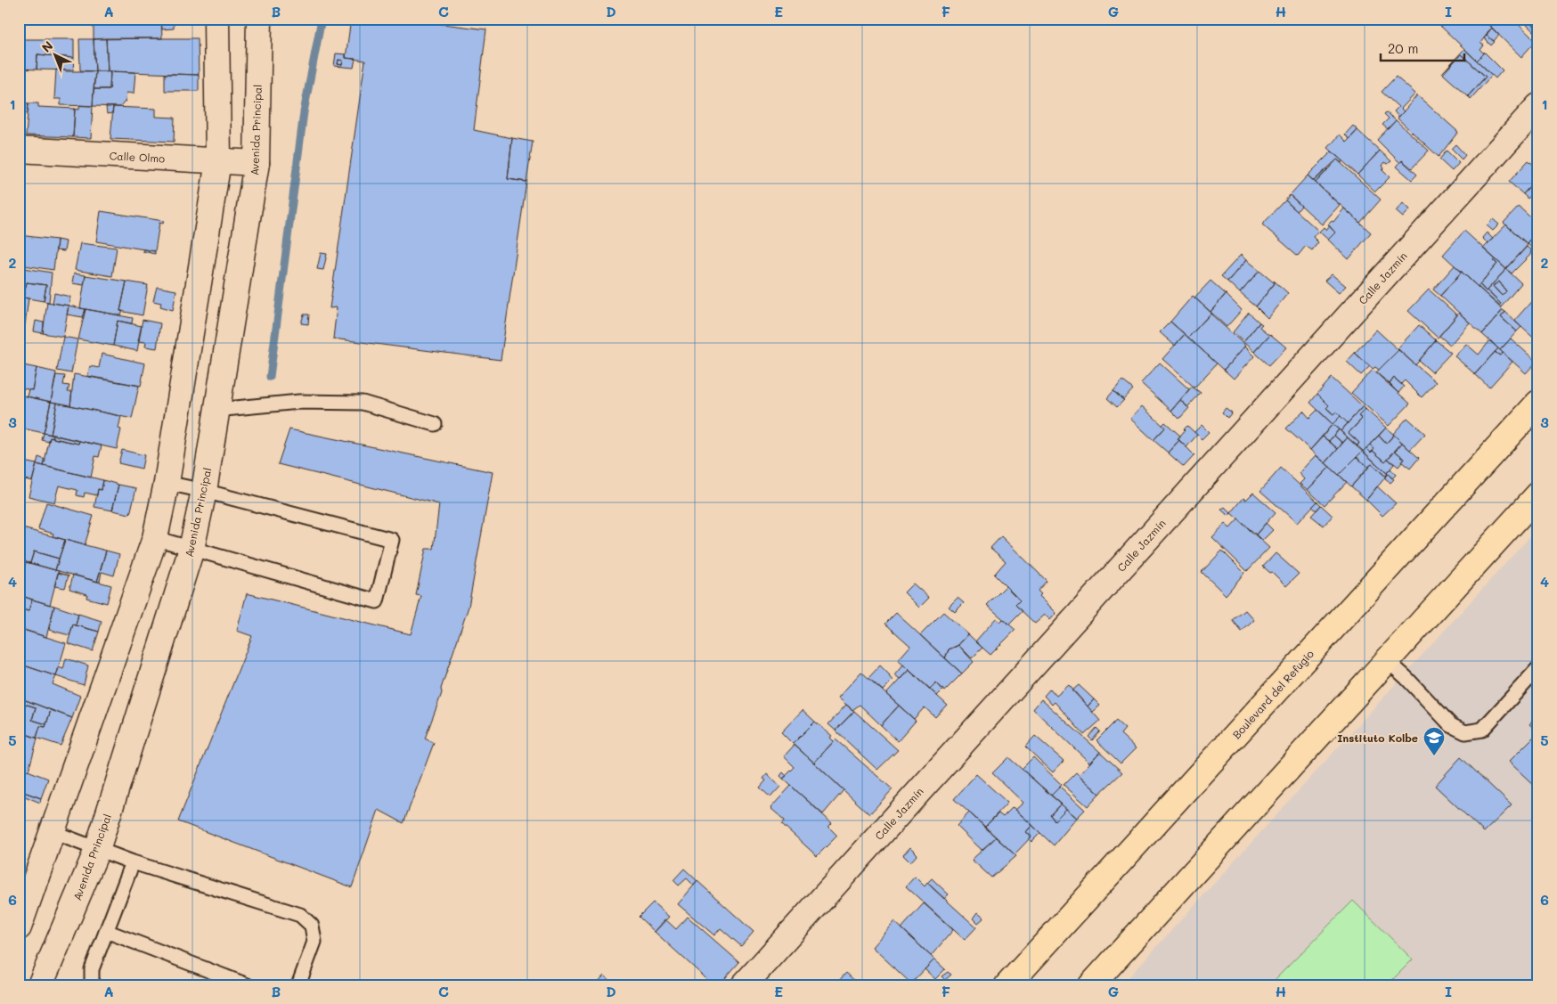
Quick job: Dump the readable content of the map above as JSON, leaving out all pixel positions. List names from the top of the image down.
{
  "streets": {
    "main road": [
      "Avenida Principal",
      "Calle Olmo",
      "Calle Jazmín",
      "Boulevard del Refugio"
    ]
  },
  "crossings": [
    ["Avenida Principal", "Calle Olmo"]
  ],
  "places": {
    "school or university": ["Instituto Kolbe"]
  },
  "scale_bar": "20 m",
  "north": "top left",
  "grid": {
    "columns": [
      "A",
      "B",
      "C",
      "D",
      "E",
      "F",
      "G",
      "H",
      "I"
    ],
    "rows": [
      "1",
      "2",
      "3",
      "4",
      "5",
      "6"
    ]
  }
}
